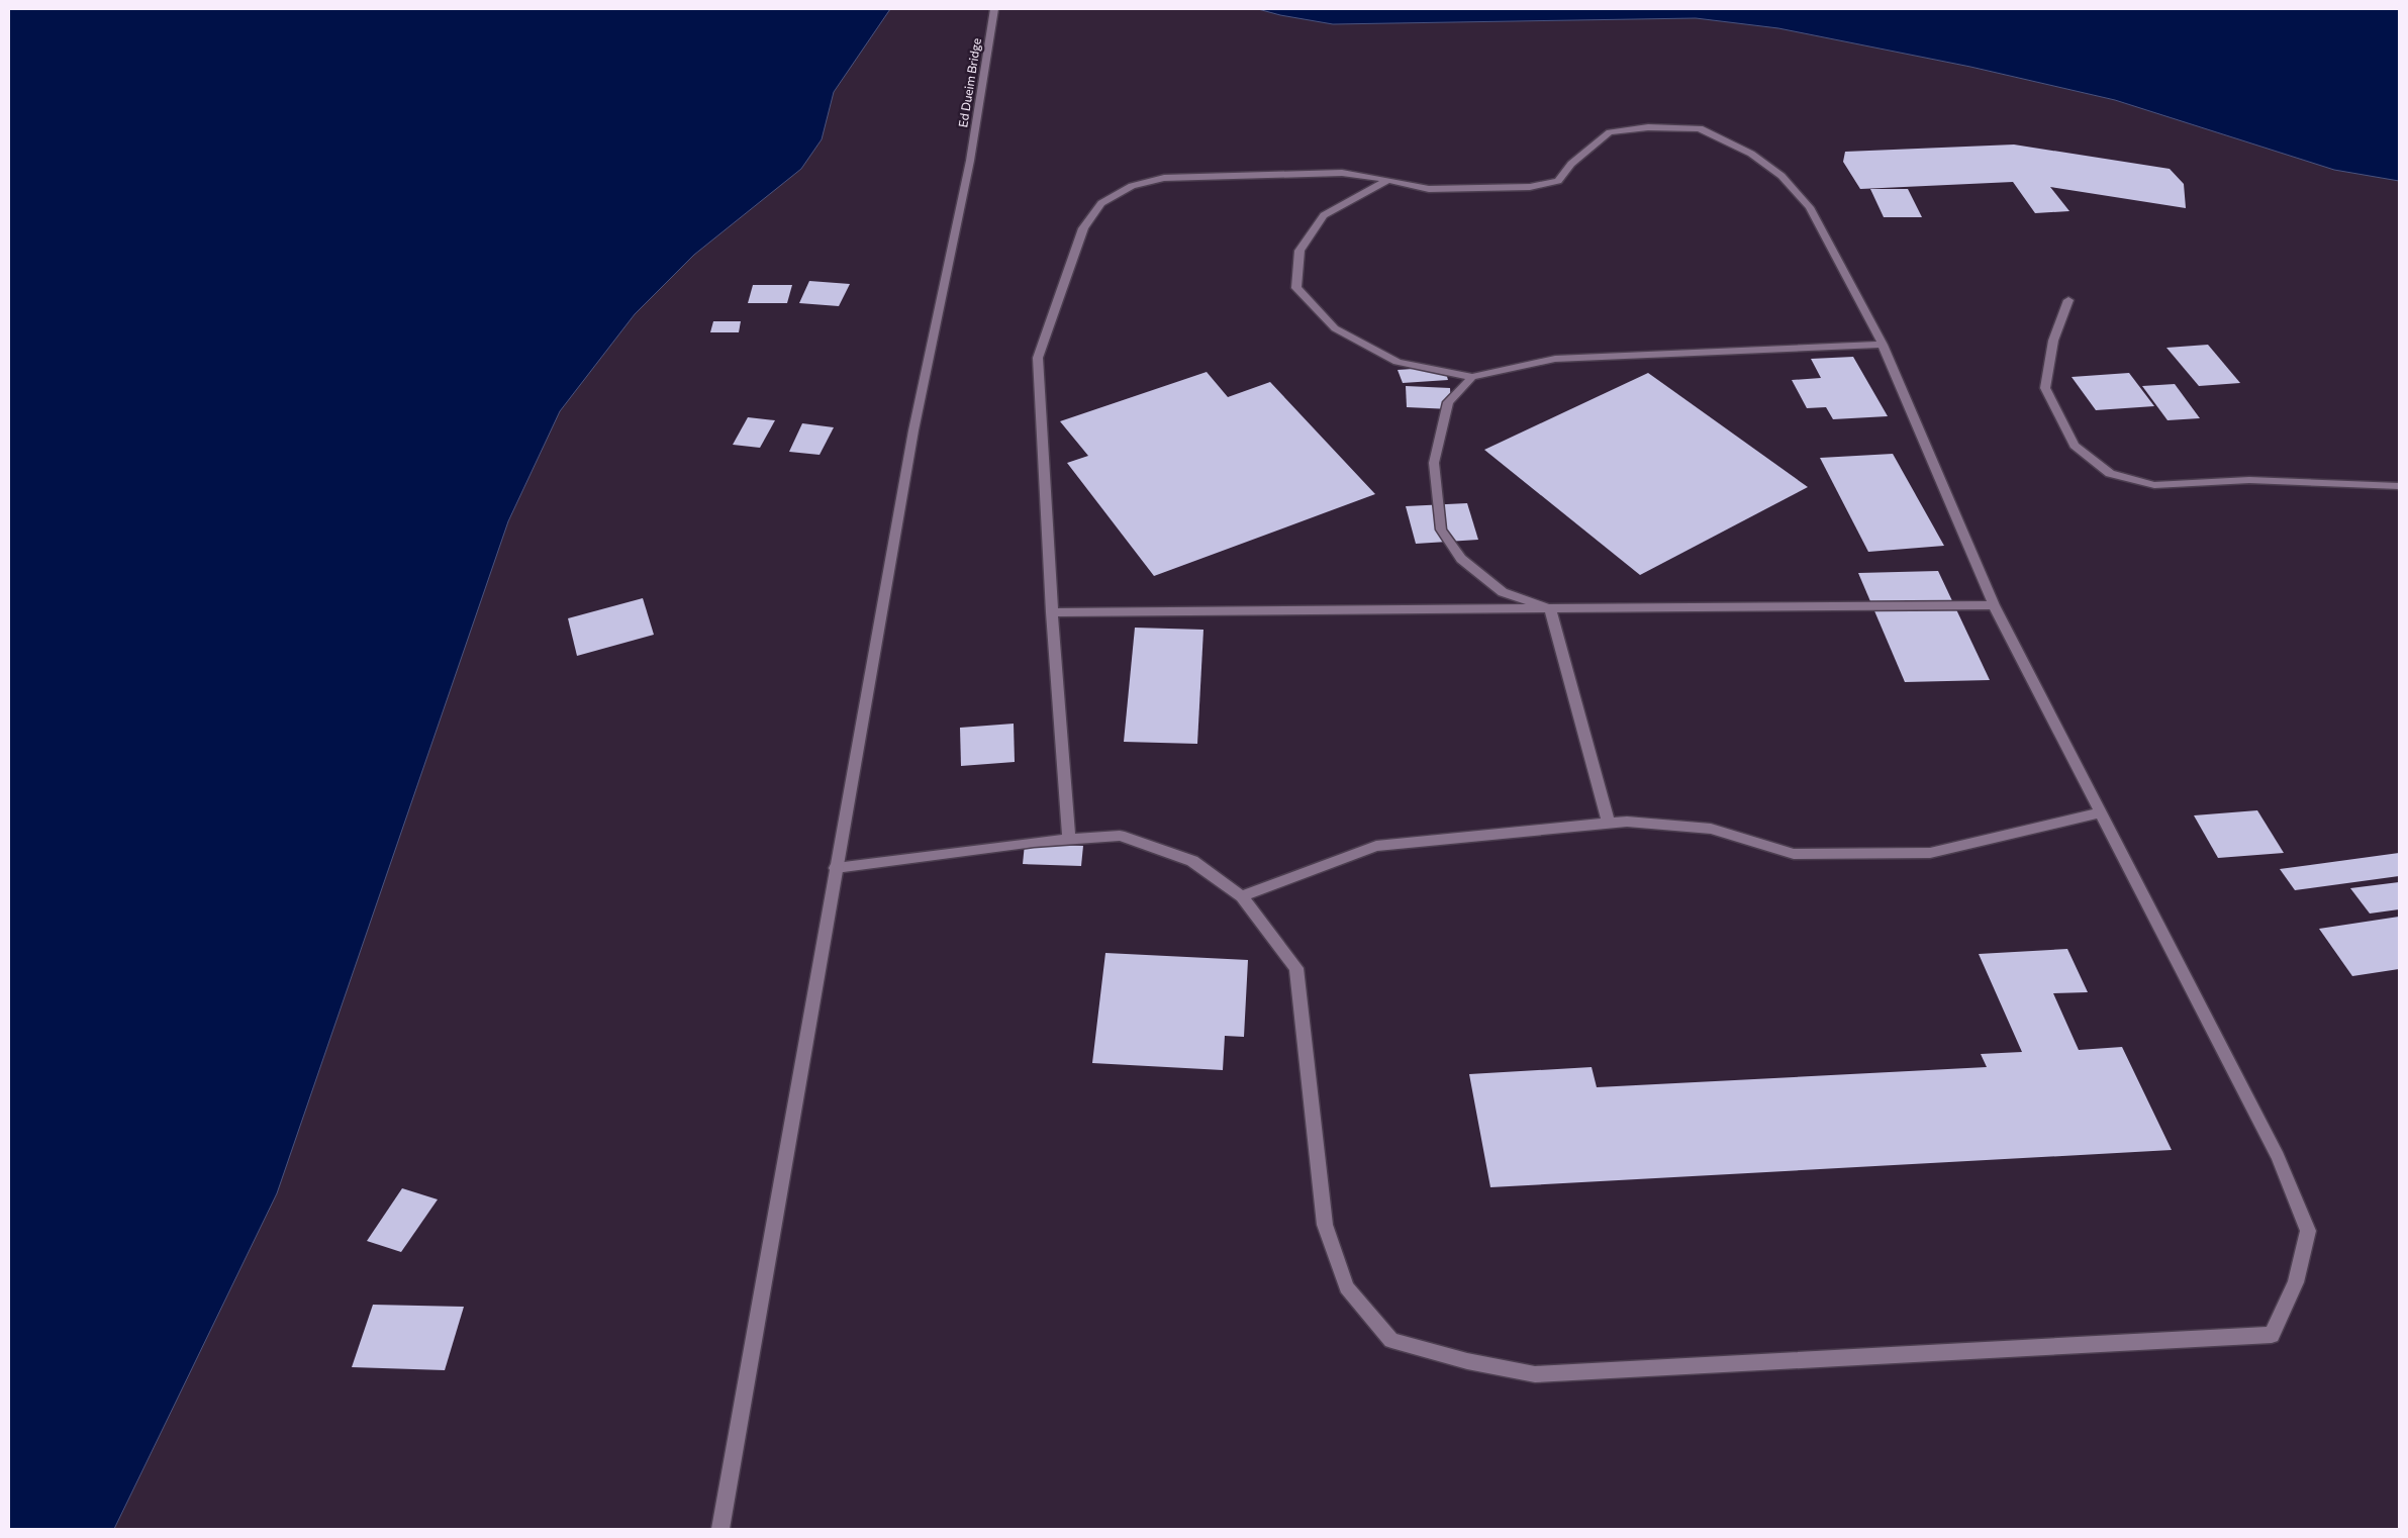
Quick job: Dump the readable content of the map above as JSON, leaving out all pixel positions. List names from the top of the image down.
{
  "streets": {
    "main road": ["Ed Dueim Bridge"]
  }
}
